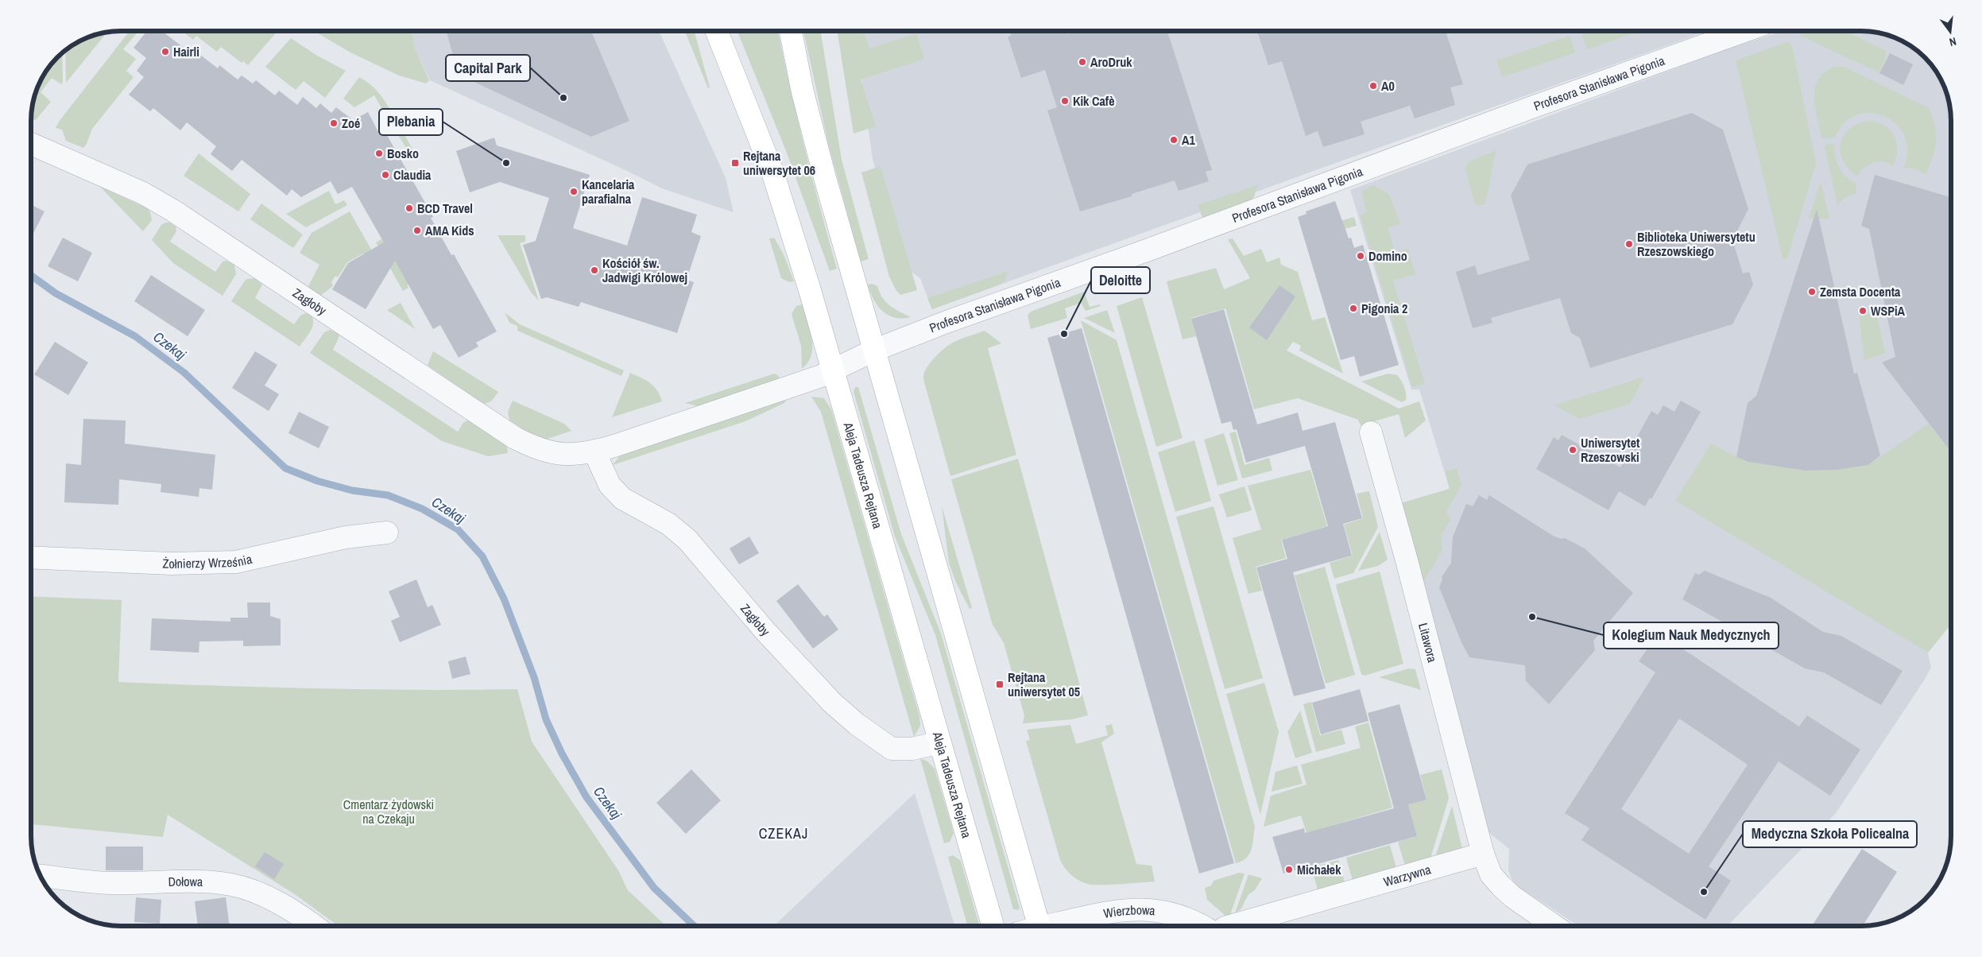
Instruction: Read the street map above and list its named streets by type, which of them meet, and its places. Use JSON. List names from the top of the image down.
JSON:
{
  "streets": {
    "main road": ["Aleja Tadeusza Rejtana"],
    "street": [
      "Profesora Stanisława Pigonia",
      "Zagłoby",
      "Żołnierzy Września",
      "Litawora",
      "Warzywna",
      "Dołowa",
      "Wierzbowa"
    ]
  },
  "crossings": [
    ["Profesora Stanisława Pigonia", "Zagłoby"],
    ["Profesora Stanisława Pigonia", "Aleja Tadeusza Rejtana"],
    ["Zagłoby", "Aleja Tadeusza Rejtana"],
    ["Litawora", "Warzywna"]
  ],
  "districts": ["CZEKAJ"],
  "water": ["Czekaj"],
  "parks": ["Cmentarz żydowski na Czekaju"],
  "places": {
    "other": [
      "Hairli",
      "AroDruk",
      "A0",
      "Capital Park",
      "Kik Cafè",
      "Zoé",
      "A1",
      "Bosko",
      "Plebania",
      "Claudia",
      "Kancelaria parafialna",
      "BCD Travel",
      "AMA Kids",
      "Biblioteka Uniwersytetu Rzeszowskiego",
      "Domino",
      "Kościół św. Jadwigi Królowej",
      "Zemsta Docenta",
      "Pigonia 2",
      "WSPiA",
      "Deloitte",
      "Uniwersytet Rzeszowski",
      "Kolegium Nauk Medycznych",
      "Michałek",
      "Medyczna Szkoła Policealna"
    ],
    "transit": ["Rejtana uniwersytet 06", "Rejtana uniwersytet 05"]
  },
  "north": "bottom"
}
